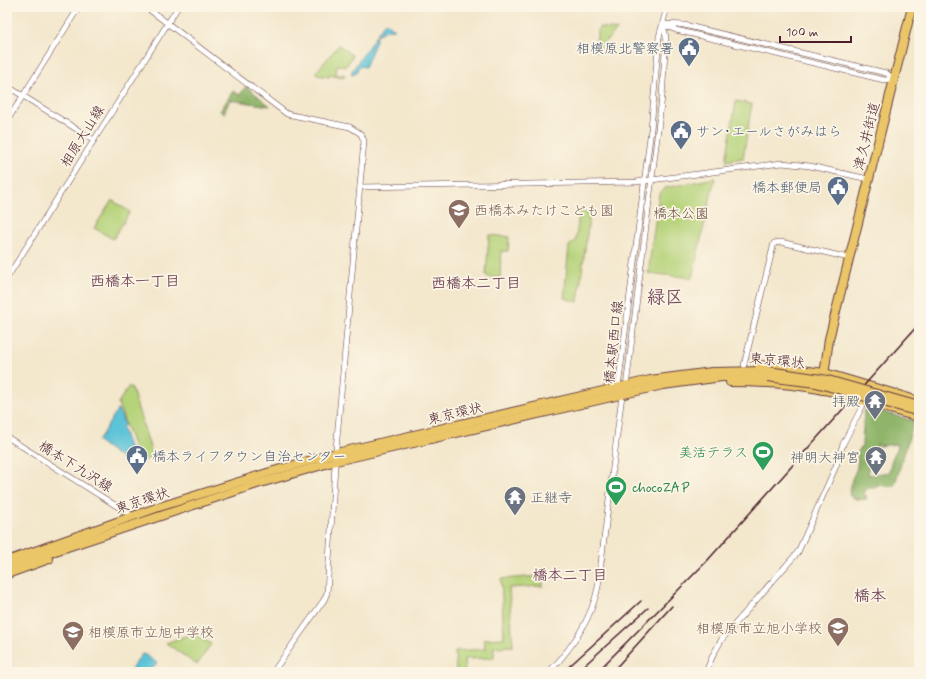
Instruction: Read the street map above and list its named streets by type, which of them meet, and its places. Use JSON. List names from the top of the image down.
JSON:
{
  "streets": {
    "highway": ["津久井街道", "東京環状"],
    "street": ["相原大山線", "橋本駅西口線", "橋本下九沢線"]
  },
  "crossings": [
    ["橋本駅西口線", "東京環状"],
    ["東京環状", "橋本下九沢線"]
  ],
  "districts": [
    "西橋本一丁目",
    "西橋本二丁目",
    "緑区",
    "橋本二丁目",
    "橋本"
  ],
  "parks": ["橋本公園"],
  "places": {
    "public building": [
      "相模原北警察署",
      "サン･エールさがみはら",
      "橋本郵便局",
      "橋本ライフタウン自治センター"
    ],
    "school or university": ["西橋本みたけこども園", "相模原市立旭小学校", "相模原市立旭中学校"],
    "temple": ["拝殿", "神明大神宮", "正継寺"],
    "sports": ["美活テラス", "chocoZAP"]
  },
  "scale_bar": "100 m"
}
